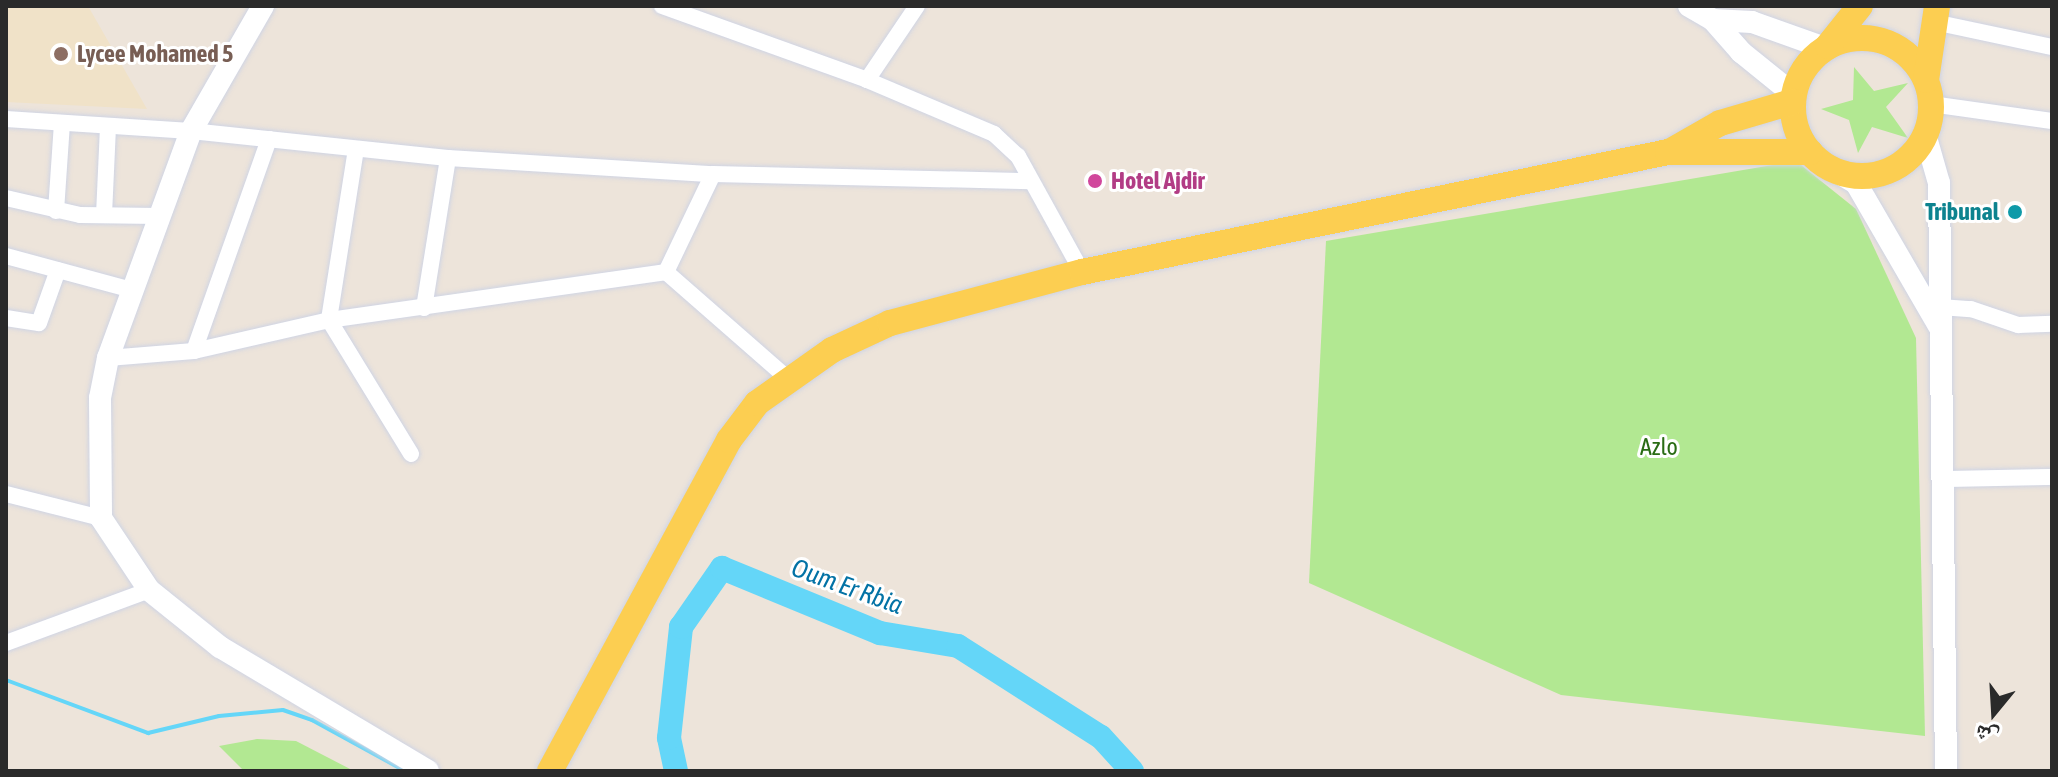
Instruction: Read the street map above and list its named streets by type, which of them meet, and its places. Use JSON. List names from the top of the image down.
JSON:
{
  "water": ["Oum Er Rbia"],
  "parks": ["Azlo"],
  "places": ["Lycee Mohamed 5", "Hotel Ajdir", "Tribunal"],
  "north": "bottom"
}
